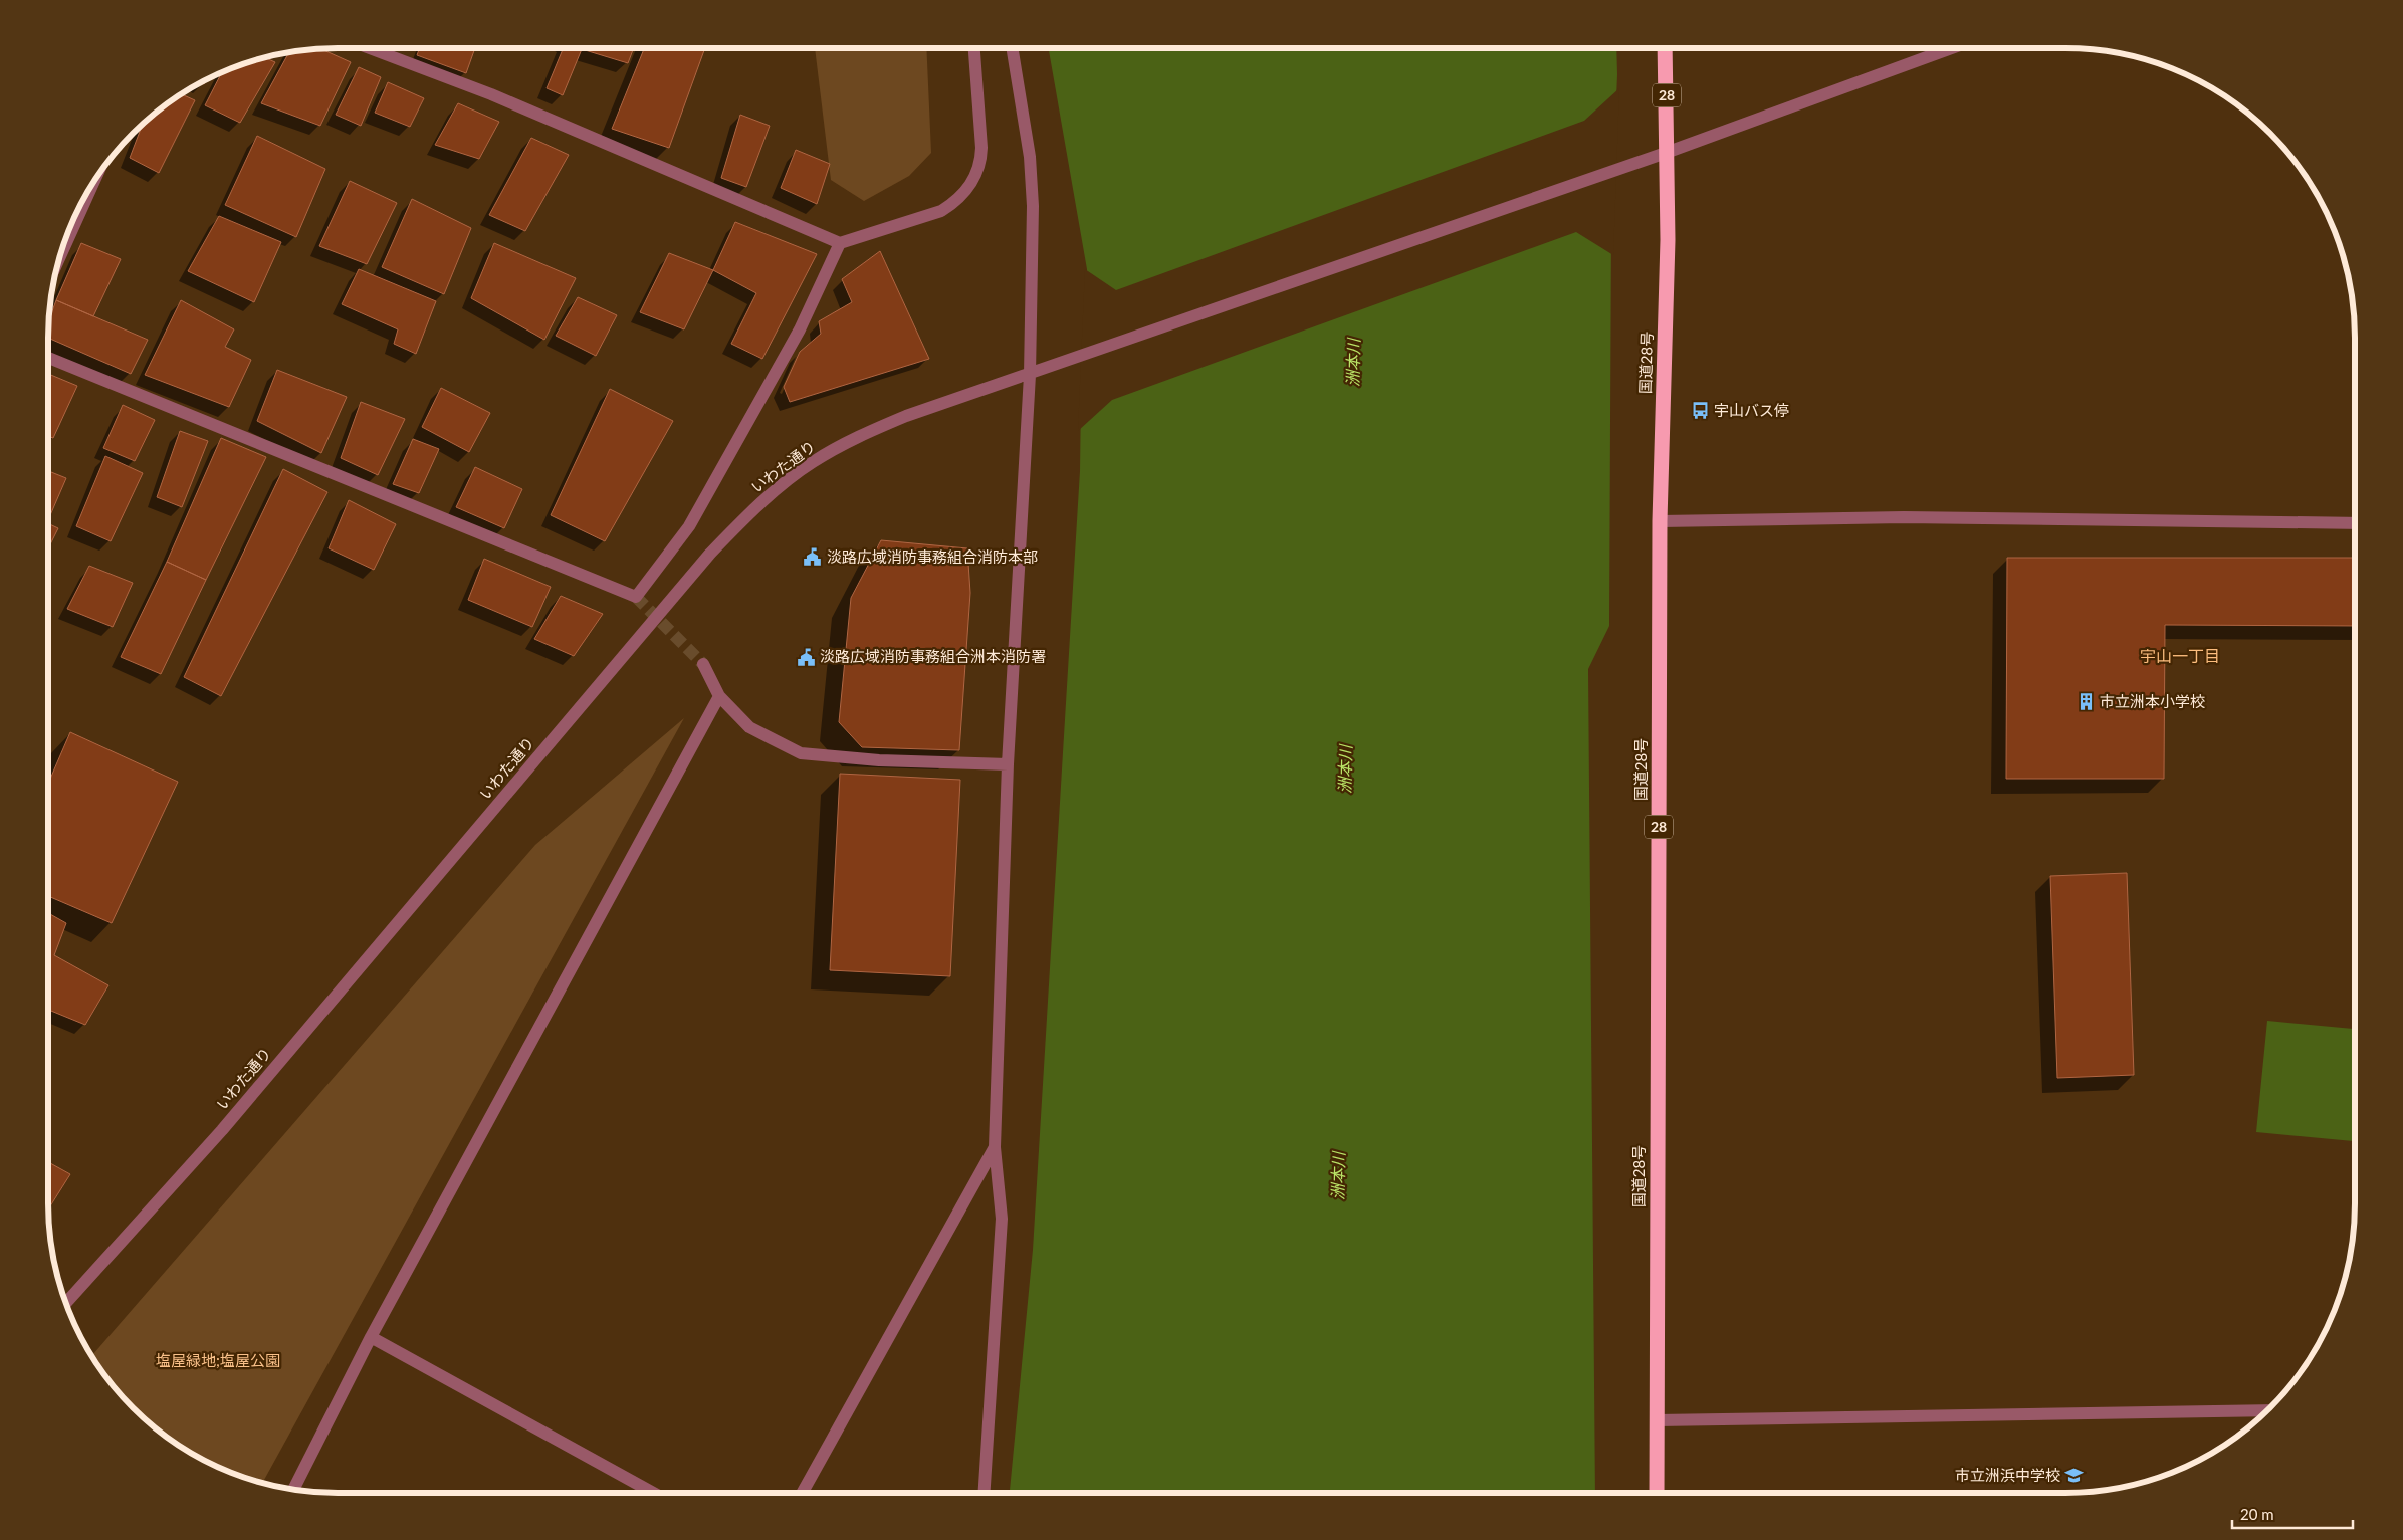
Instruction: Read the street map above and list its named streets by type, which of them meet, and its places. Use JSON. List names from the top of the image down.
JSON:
{
  "streets": {
    "highway": ["28", "国道28号"],
    "street": ["いわた通り"]
  },
  "crossings": [
    ["国道28号", "いわた通り"]
  ],
  "districts": ["宇山一丁目"],
  "water": ["洲本川"],
  "parks": ["塩屋緑地;塩屋公園"],
  "places": {
    "bus stop": ["宇山バス停"],
    "public building": ["淡路広域消防事務組合消防本部", "淡路広域消防事務組合洲本消防署"],
    "building": ["市立洲本小学校"],
    "school or university": ["市立洲浜中学校"]
  },
  "scale_bar": "20 m"
}
